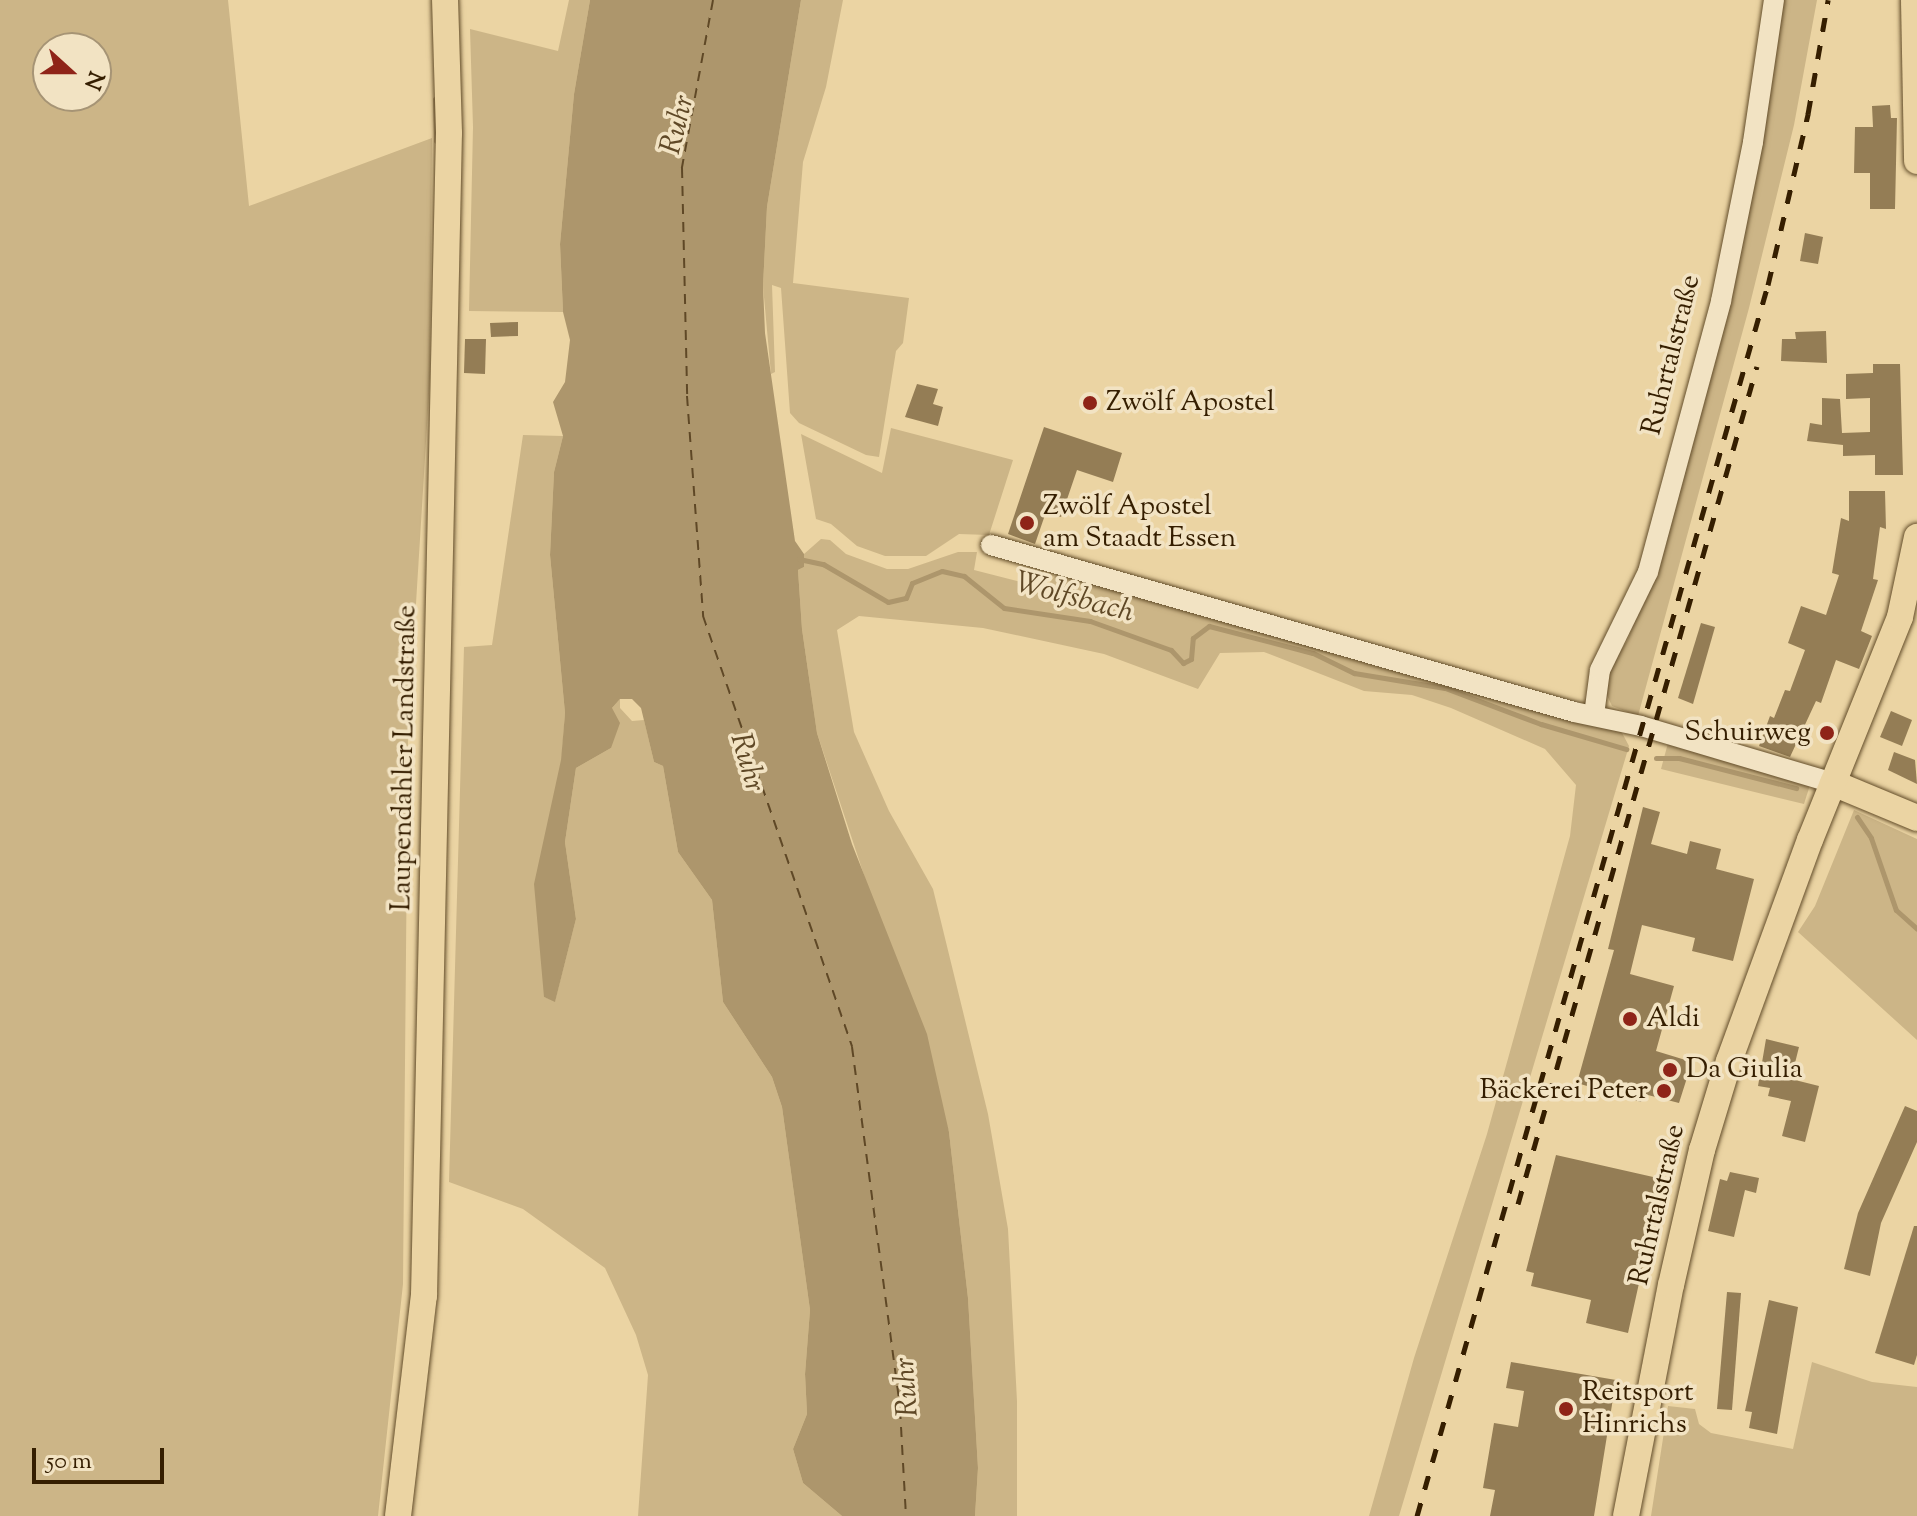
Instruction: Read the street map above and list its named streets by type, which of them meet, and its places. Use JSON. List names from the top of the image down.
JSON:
{
  "streets": {
    "main road": ["Ruhrtalstraße", "Laupendahler Landstraße"]
  },
  "water": ["Ruhr", "Wolfsbach"],
  "places": [
    "Zwölf Apostel",
    "Zwölf Apostel am Staadt Essen",
    "Schuirweg",
    "Aldi",
    "Da Giulia",
    "Bäckerei Peter",
    "Reitsport Hinrichs"
  ],
  "scale_bar": "50 m",
  "north": "right"
}
